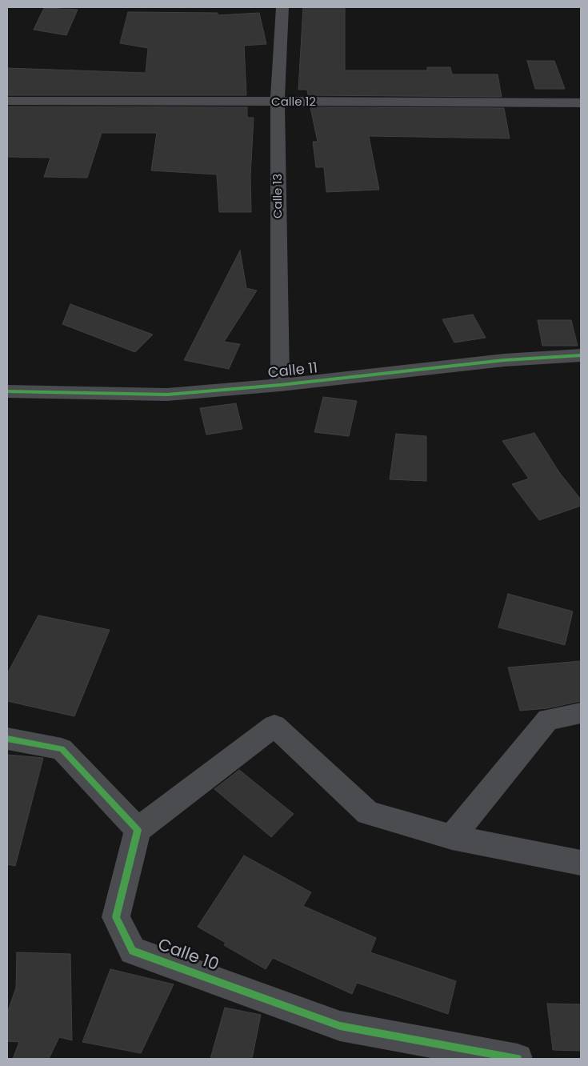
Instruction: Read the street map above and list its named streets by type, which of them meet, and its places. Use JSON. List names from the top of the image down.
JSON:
{
  "streets": {
    "street": [
      "Calle 12",
      "Calle 13",
      "Calle 11",
      "Calle 10"
    ]
  },
  "crossings": [
    ["Calle 12", "Calle 13"],
    ["Calle 13", "Calle 11"]
  ]
}
